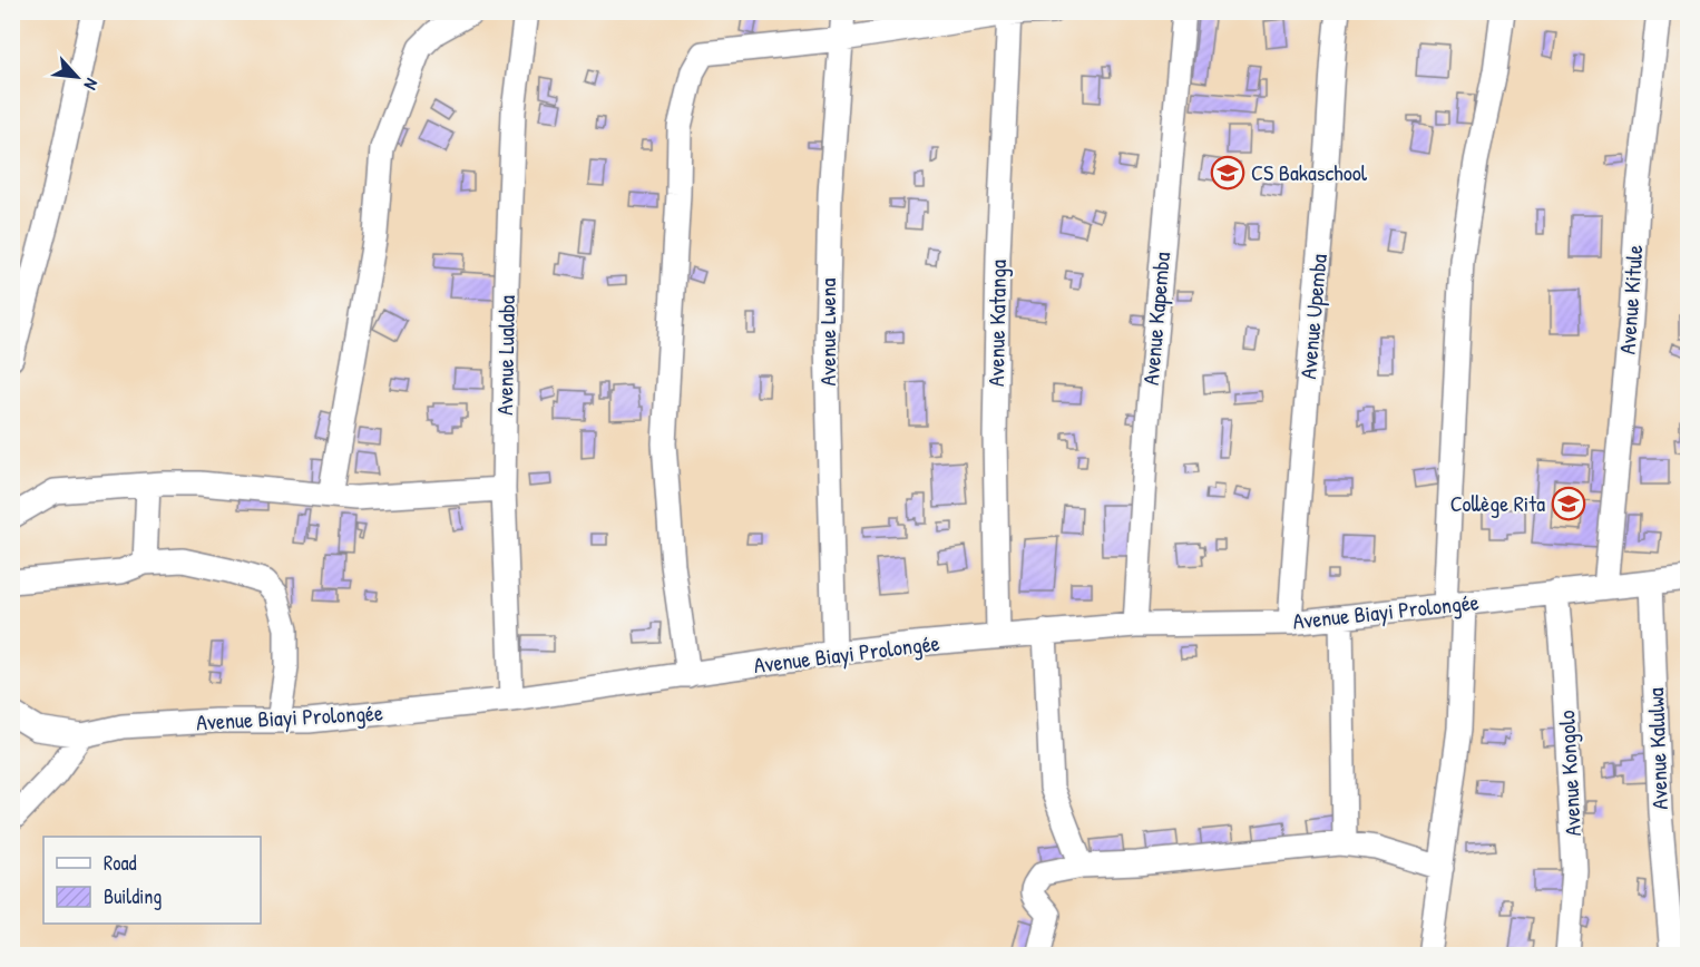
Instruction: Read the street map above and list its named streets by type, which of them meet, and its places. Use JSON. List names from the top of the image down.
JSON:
{
  "streets": {
    "street": [
      "Avenue Kitule",
      "Avenue Upemba",
      "Avenue Kapemba",
      "Avenue Katanga",
      "Avenue Lwena",
      "Avenue Lualaba",
      "Avenue Biayi Prolongée",
      "Avenue Kalulwa",
      "Avenue Kongolo"
    ]
  },
  "crossings": [
    ["Avenue Kitule", "Avenue Biayi Prolongée"],
    ["Avenue Upemba", "Avenue Biayi Prolongée"],
    ["Avenue Kapemba", "Avenue Biayi Prolongée"],
    ["Avenue Katanga", "Avenue Biayi Prolongée"],
    ["Avenue Lwena", "Avenue Biayi Prolongée"],
    ["Avenue Lualaba", "Avenue Biayi Prolongée"],
    ["Avenue Biayi Prolongée", "Avenue Kalulwa"],
    ["Avenue Biayi Prolongée", "Avenue Kongolo"]
  ],
  "places": {
    "school or university": ["CS Bakaschool", "Collège Rita"]
  },
  "legend": ["Road", "Building"],
  "north": "bottom right"
}
